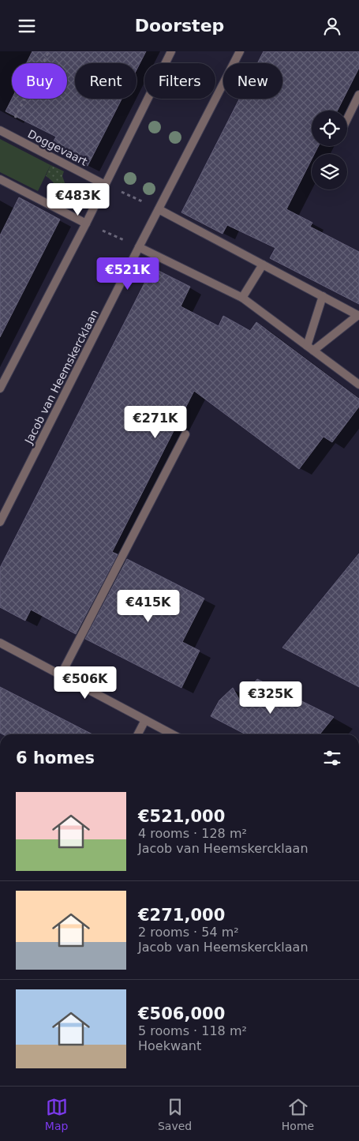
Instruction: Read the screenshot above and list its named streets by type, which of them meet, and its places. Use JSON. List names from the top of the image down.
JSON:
{
  "streets": {
    "street": ["Doggevaart", "Jacob van Heemskercklaan"]
  },
  "page": {
    "header": "Doorstep",
    "chip": [
      "Buy",
      "Rent",
      "Filters",
      "New"
    ],
    "price": [
      "€483K",
      "€521K",
      "€271K",
      "€415K",
      "€506K",
      "€325K"
    ],
    "heading": "6 homes",
    "list": [
      {
        "name": "€521,000",
        "note": "4 rooms · 128 m² · Jacob van Heemskercklaan"
      },
      {
        "name": "€271,000",
        "note": "2 rooms · 54 m² · Jacob van Heemskercklaan"
      },
      {
        "name": "€506,000",
        "note": "5 rooms · 118 m² · Hoekwant"
      }
    ],
    "tabs": ["Map", "Saved", "Home"]
  }
}
